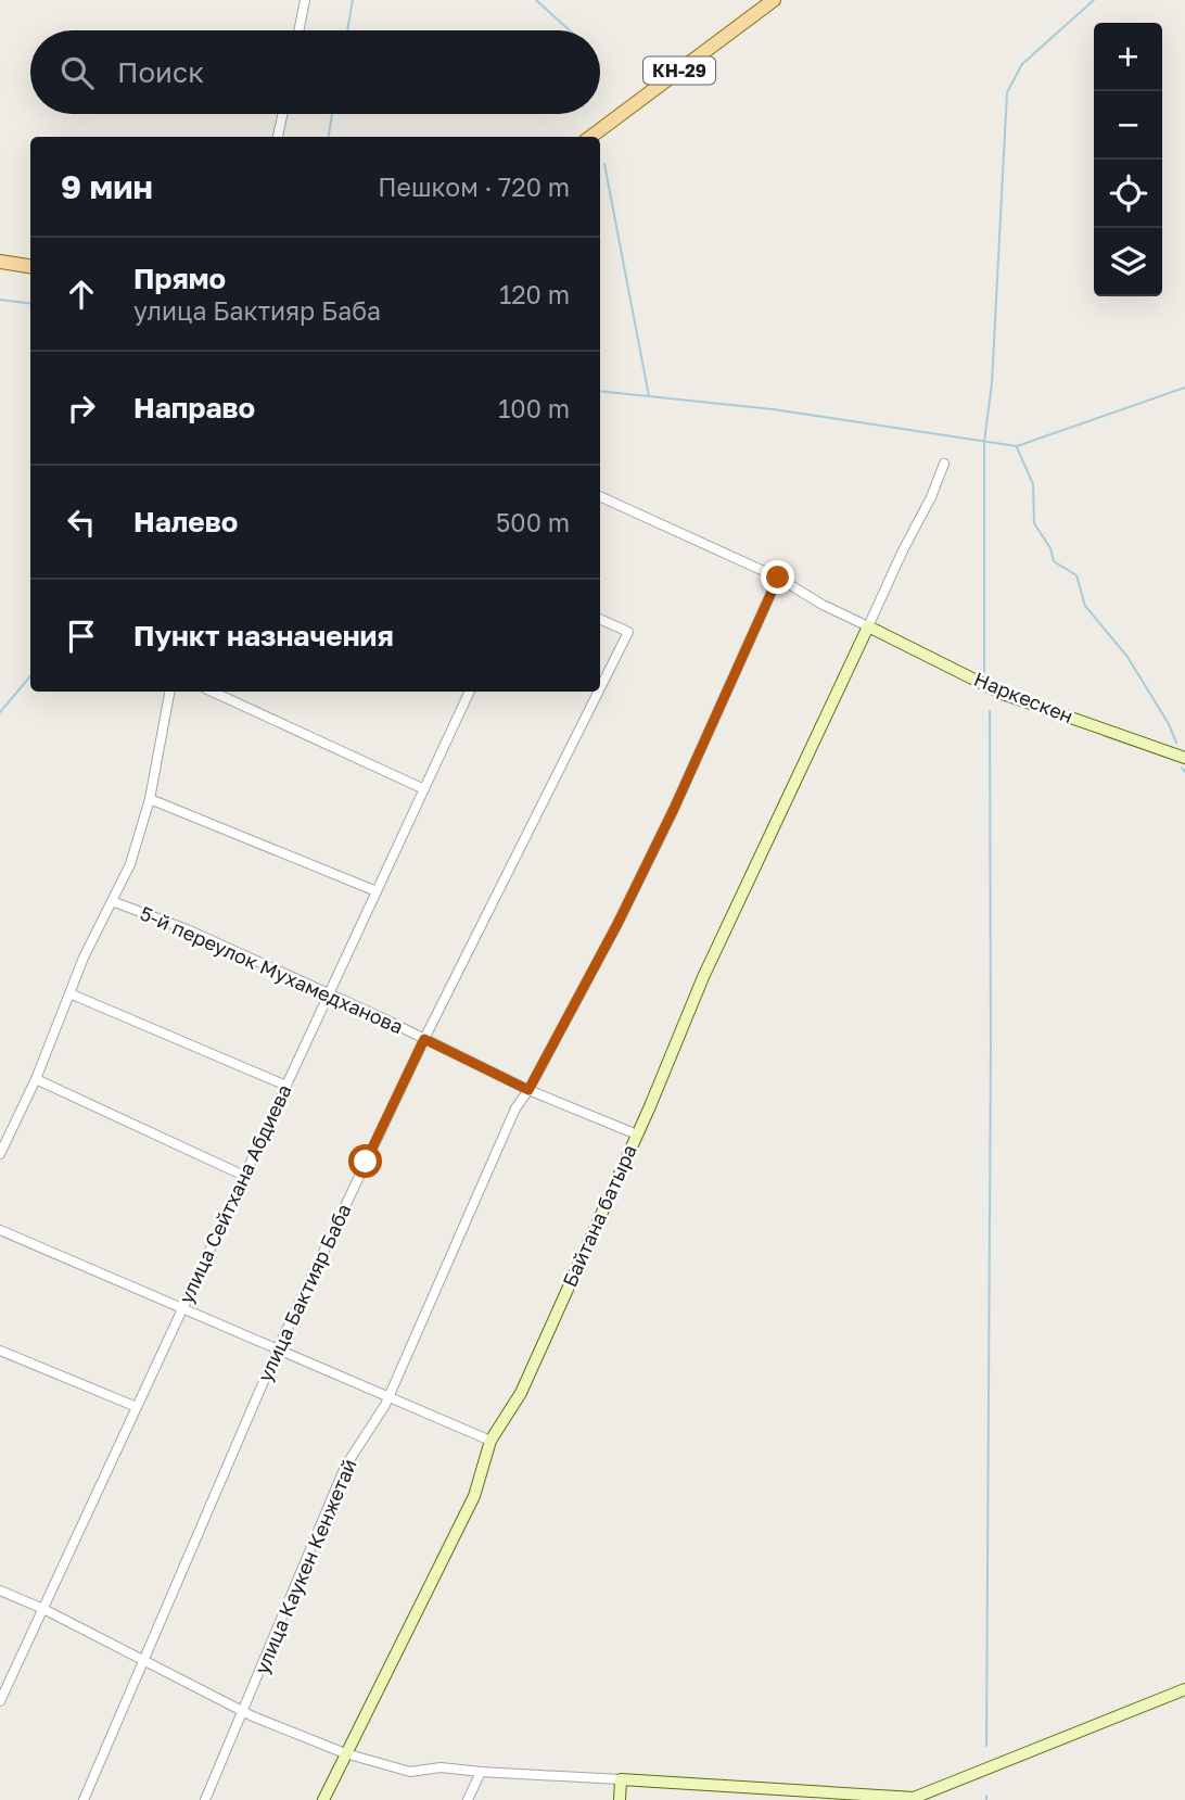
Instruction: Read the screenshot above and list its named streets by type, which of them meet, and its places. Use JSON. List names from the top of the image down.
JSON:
{
  "streets": {
    "main road": ["КН-29"],
    "street": [
      "Наркескен",
      "5-й переулок Мухамедханова",
      "улица Сейтхана Абдиева",
      "Байтана батыра",
      "улица Бактияр Баба",
      "улица Каукен Кенжетай"
    ]
  },
  "crossings": [
    ["Наркескен", "Байтана батыра"],
    ["5-й переулок Мухамедханова", "улица Сейтхана Абдиева"],
    ["5-й переулок Мухамедханова", "Байтана батыра"],
    ["5-й переулок Мухамедханова", "улица Бактияр Баба"],
    ["5-й переулок Мухамедханова", "улица Каукен Кенжетай"]
  ],
  "page": {
    "map_buttons": ["+", "−"],
    "search": "Поиск",
    "heading": ["9 мин", "Пешком · 720 m"],
    "list": [
      ["Прямо", "улица Бактияр Баба", "120 m"],
      ["Направо", "100 m"],
      ["Налево", "500 m"],
      "Пункт назначения"
    ]
  }
}
